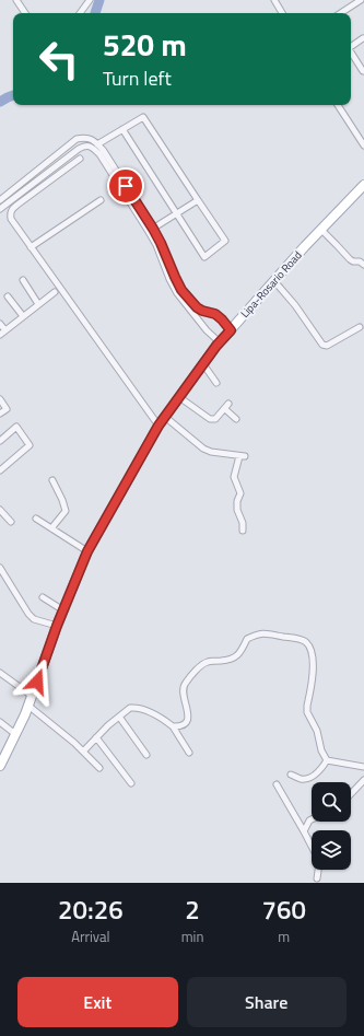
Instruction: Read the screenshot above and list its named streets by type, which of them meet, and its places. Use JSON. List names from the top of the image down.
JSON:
{
  "streets": {
    "main road": ["Lipa-Rosario Road"]
  },
  "page": {
    "turn": ["520 m", "Turn left"],
    "eta": [
      "20:26",
      "Arrival",
      "2",
      "min",
      "760",
      "m"
    ],
    "buttons": ["Exit", "Share"]
  }
}
